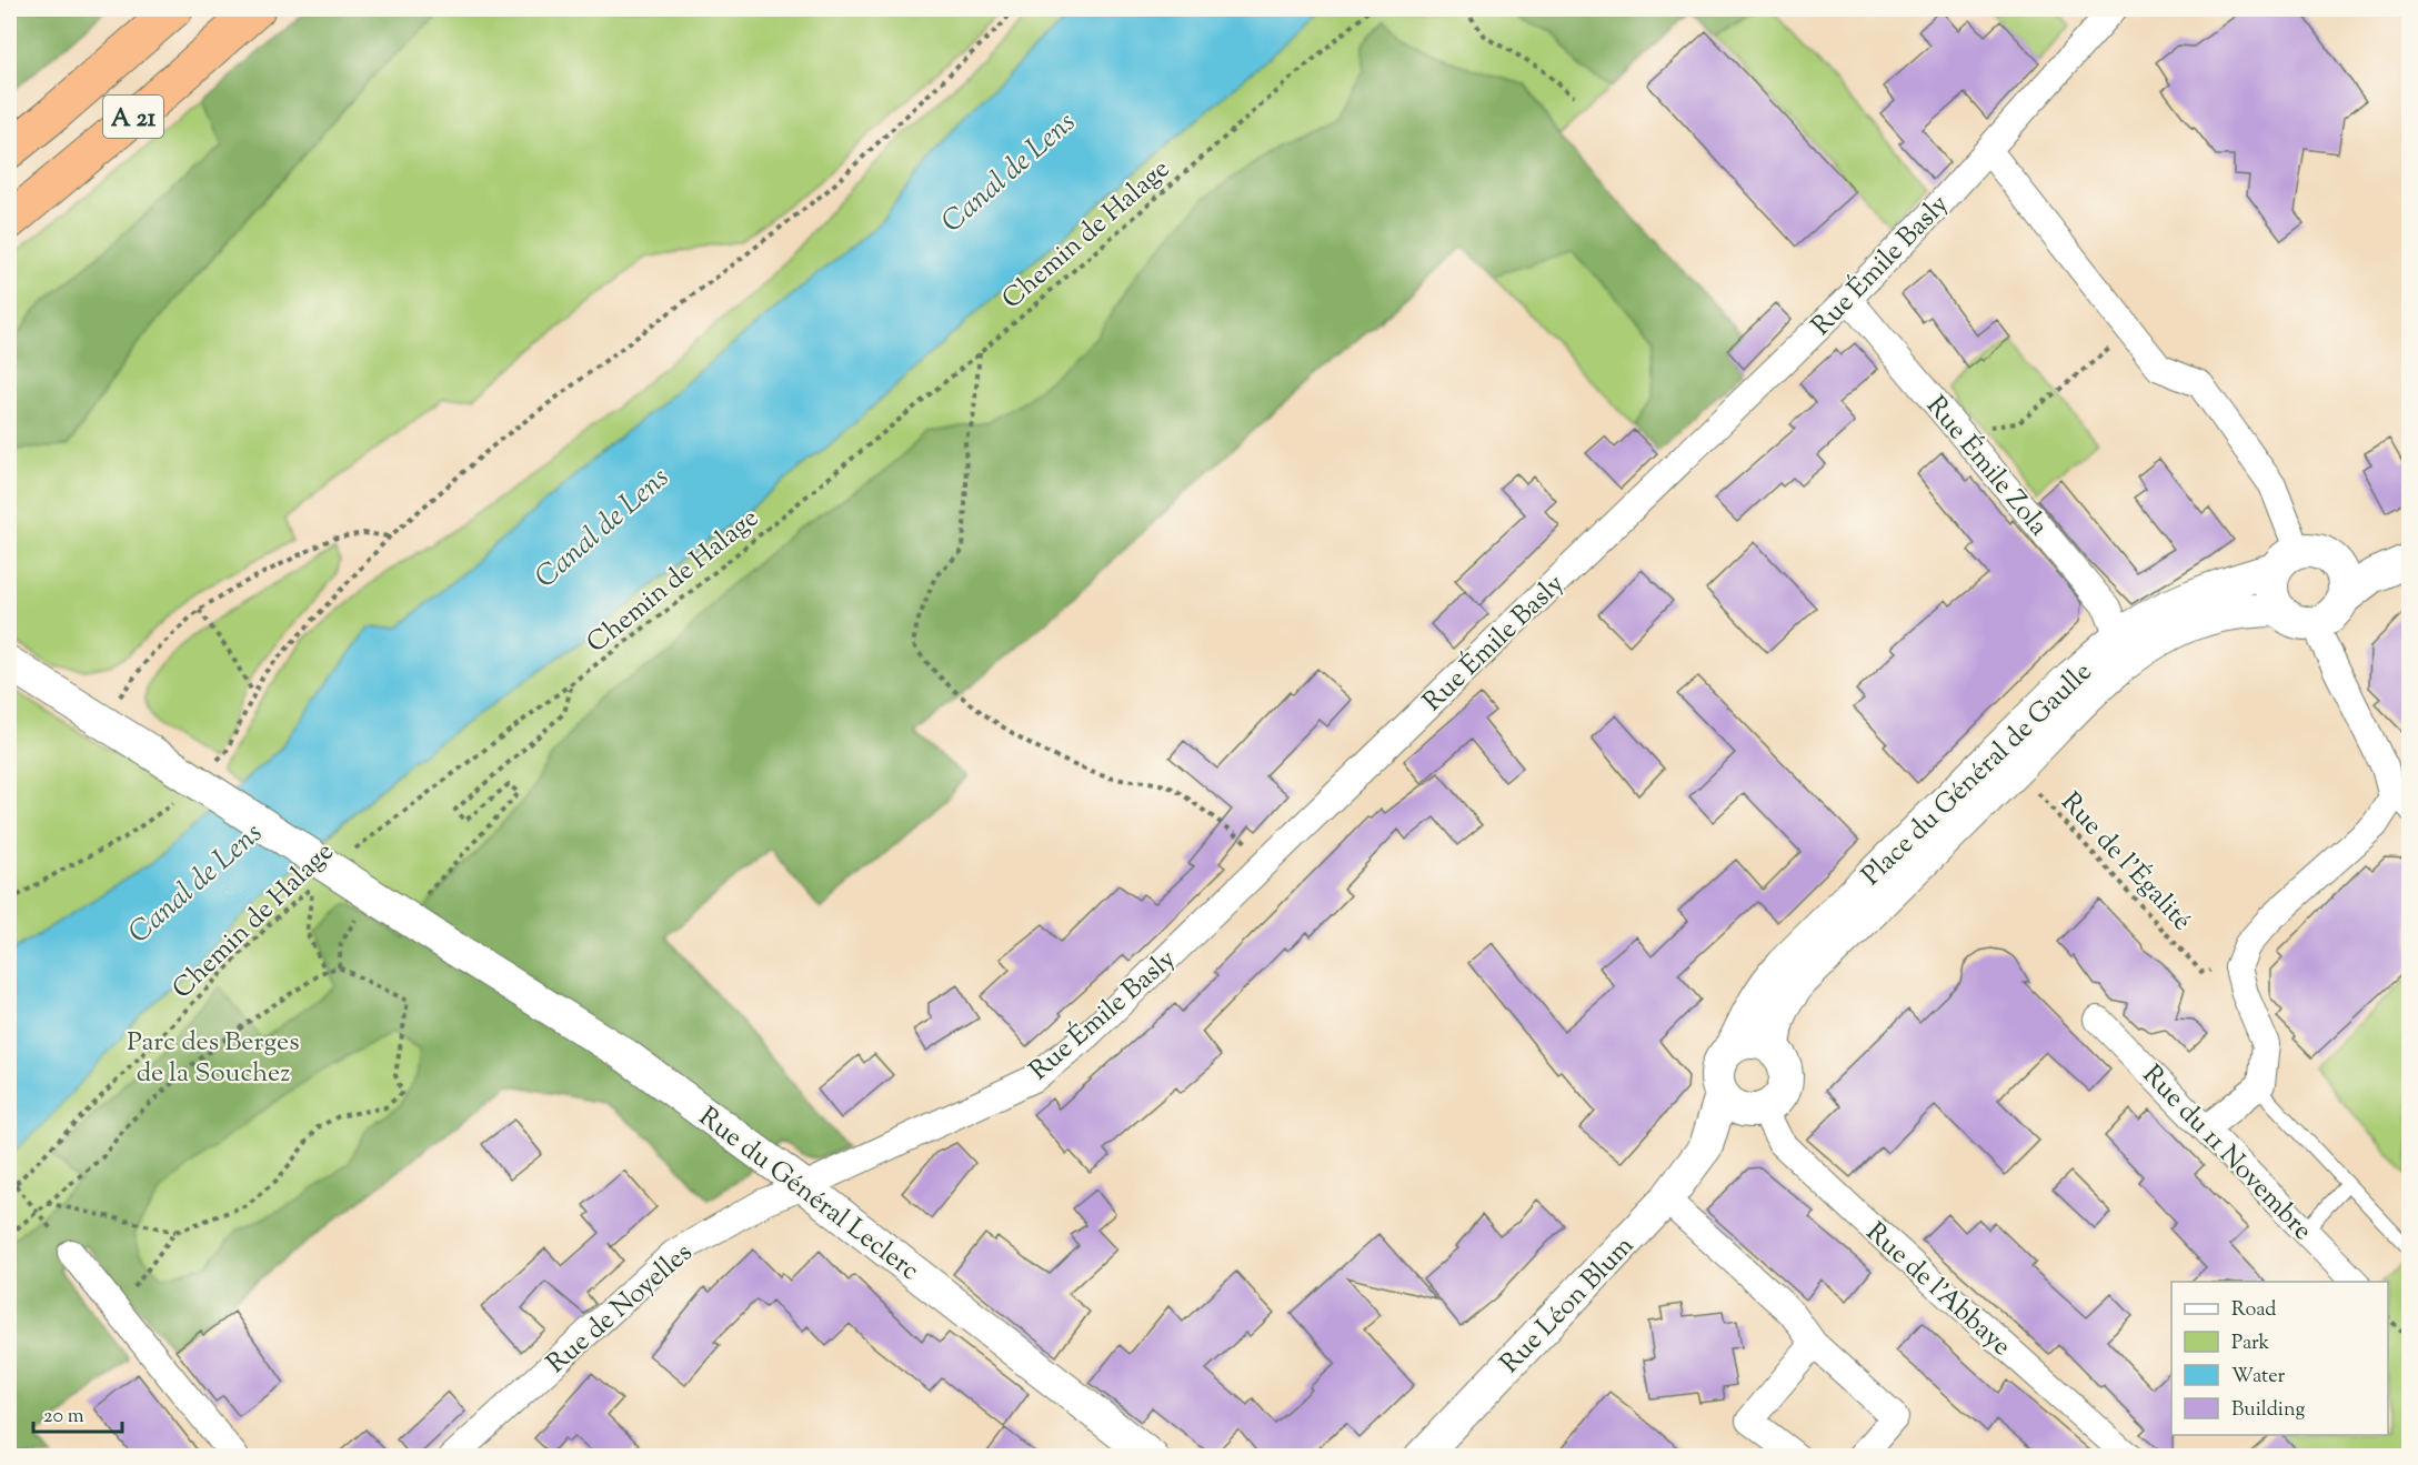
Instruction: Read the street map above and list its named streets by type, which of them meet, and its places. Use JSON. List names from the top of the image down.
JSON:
{
  "streets": {
    "highway": ["A 21"],
    "street": [
      "Rue Émile Basly",
      "Rue Émile Zola",
      "Place du Général de Gaulle",
      "Rue du 11 Novembre",
      "Rue du Général Leclerc",
      "Rue de l'Abbaye",
      "Rue Léon Blum",
      "Rue de Noyelles"
    ],
    "path": ["Chemin de Halage", "Rue de l’Égalité"]
  },
  "crossings": [
    ["Rue Émile Basly", "Rue Émile Zola"],
    ["Rue Émile Basly", "Rue du Général Leclerc"],
    ["Rue Émile Basly", "Rue de Noyelles"],
    ["Rue Émile Zola", "Place du Général de Gaulle"],
    ["Place du Général de Gaulle", "Rue de l’Égalité"],
    ["Place du Général de Gaulle", "Rue de l'Abbaye"],
    ["Place du Général de Gaulle", "Rue Léon Blum"],
    ["Rue du Général Leclerc", "Rue de Noyelles"],
    ["Rue de l'Abbaye", "Rue Léon Blum"]
  ],
  "water": ["Canal de Lens"],
  "parks": ["Parc des Berges de la Souchez"],
  "legend": [
    "Road",
    "Park",
    "Water",
    "Building"
  ],
  "scale_bar": "20 m"
}
